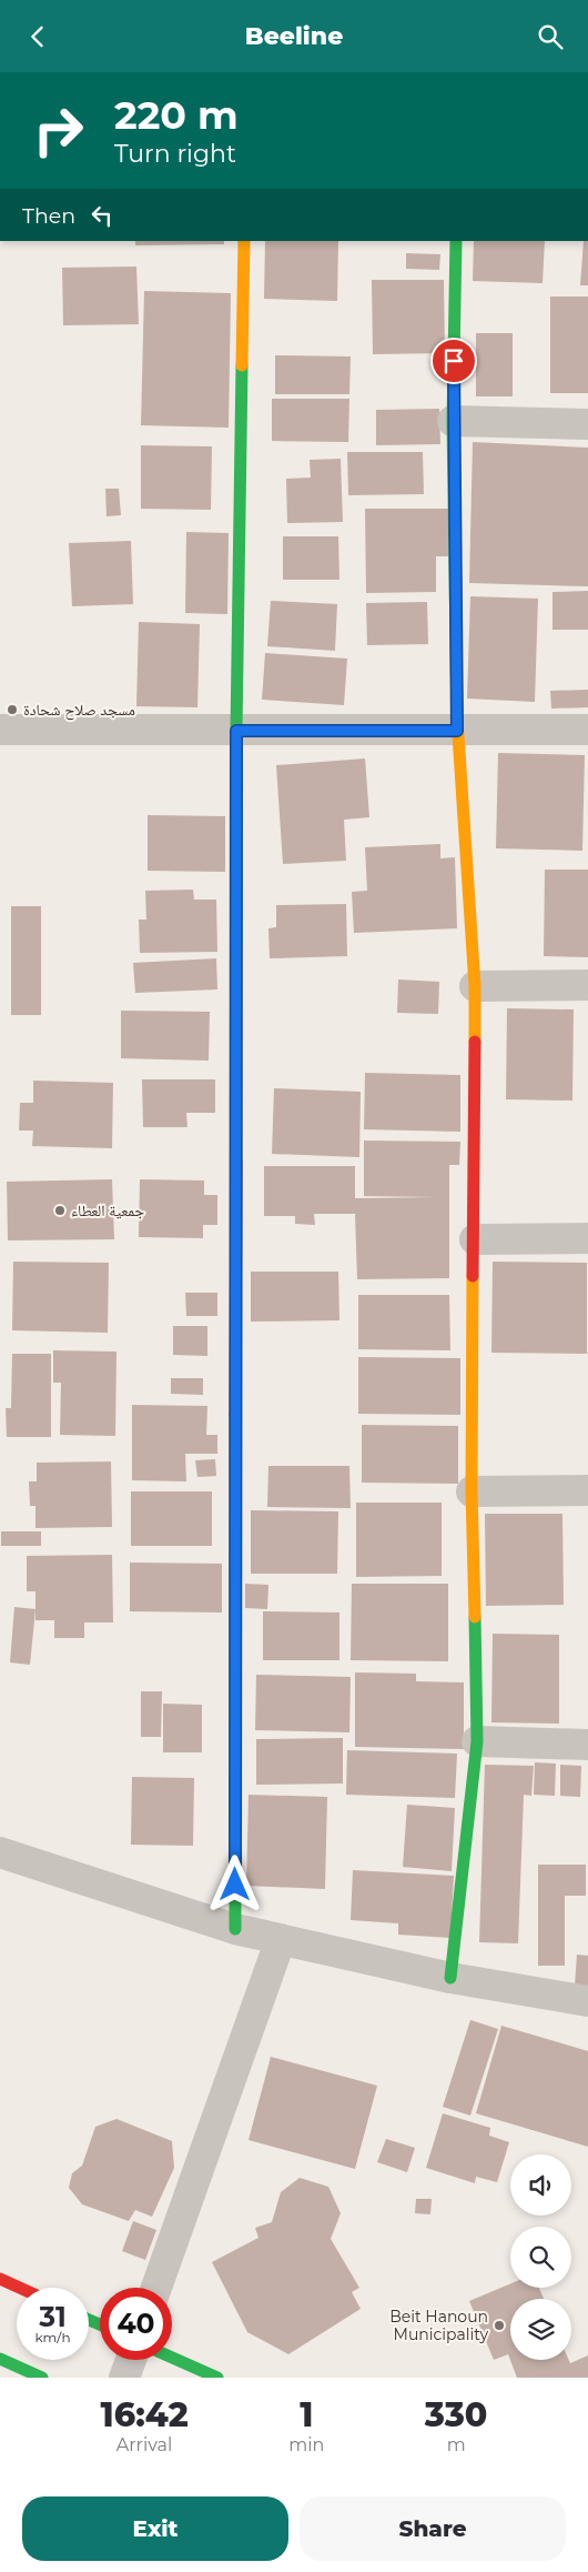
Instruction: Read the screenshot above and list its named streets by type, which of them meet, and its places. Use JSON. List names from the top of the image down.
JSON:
{
  "places": ["مسجد صلاح شحادة", "جمعية العطاء", "Beit Hanoun Municipality"],
  "page": {
    "header": "Beeline",
    "turn": ["220 m", "Turn right"],
    "then": "Then",
    "speed": "31 km/h",
    "limit": "40",
    "eta": [
      "16:42",
      "Arrival",
      "1",
      "min",
      "330",
      "m"
    ],
    "buttons": ["Exit", "Share"]
  }
}
